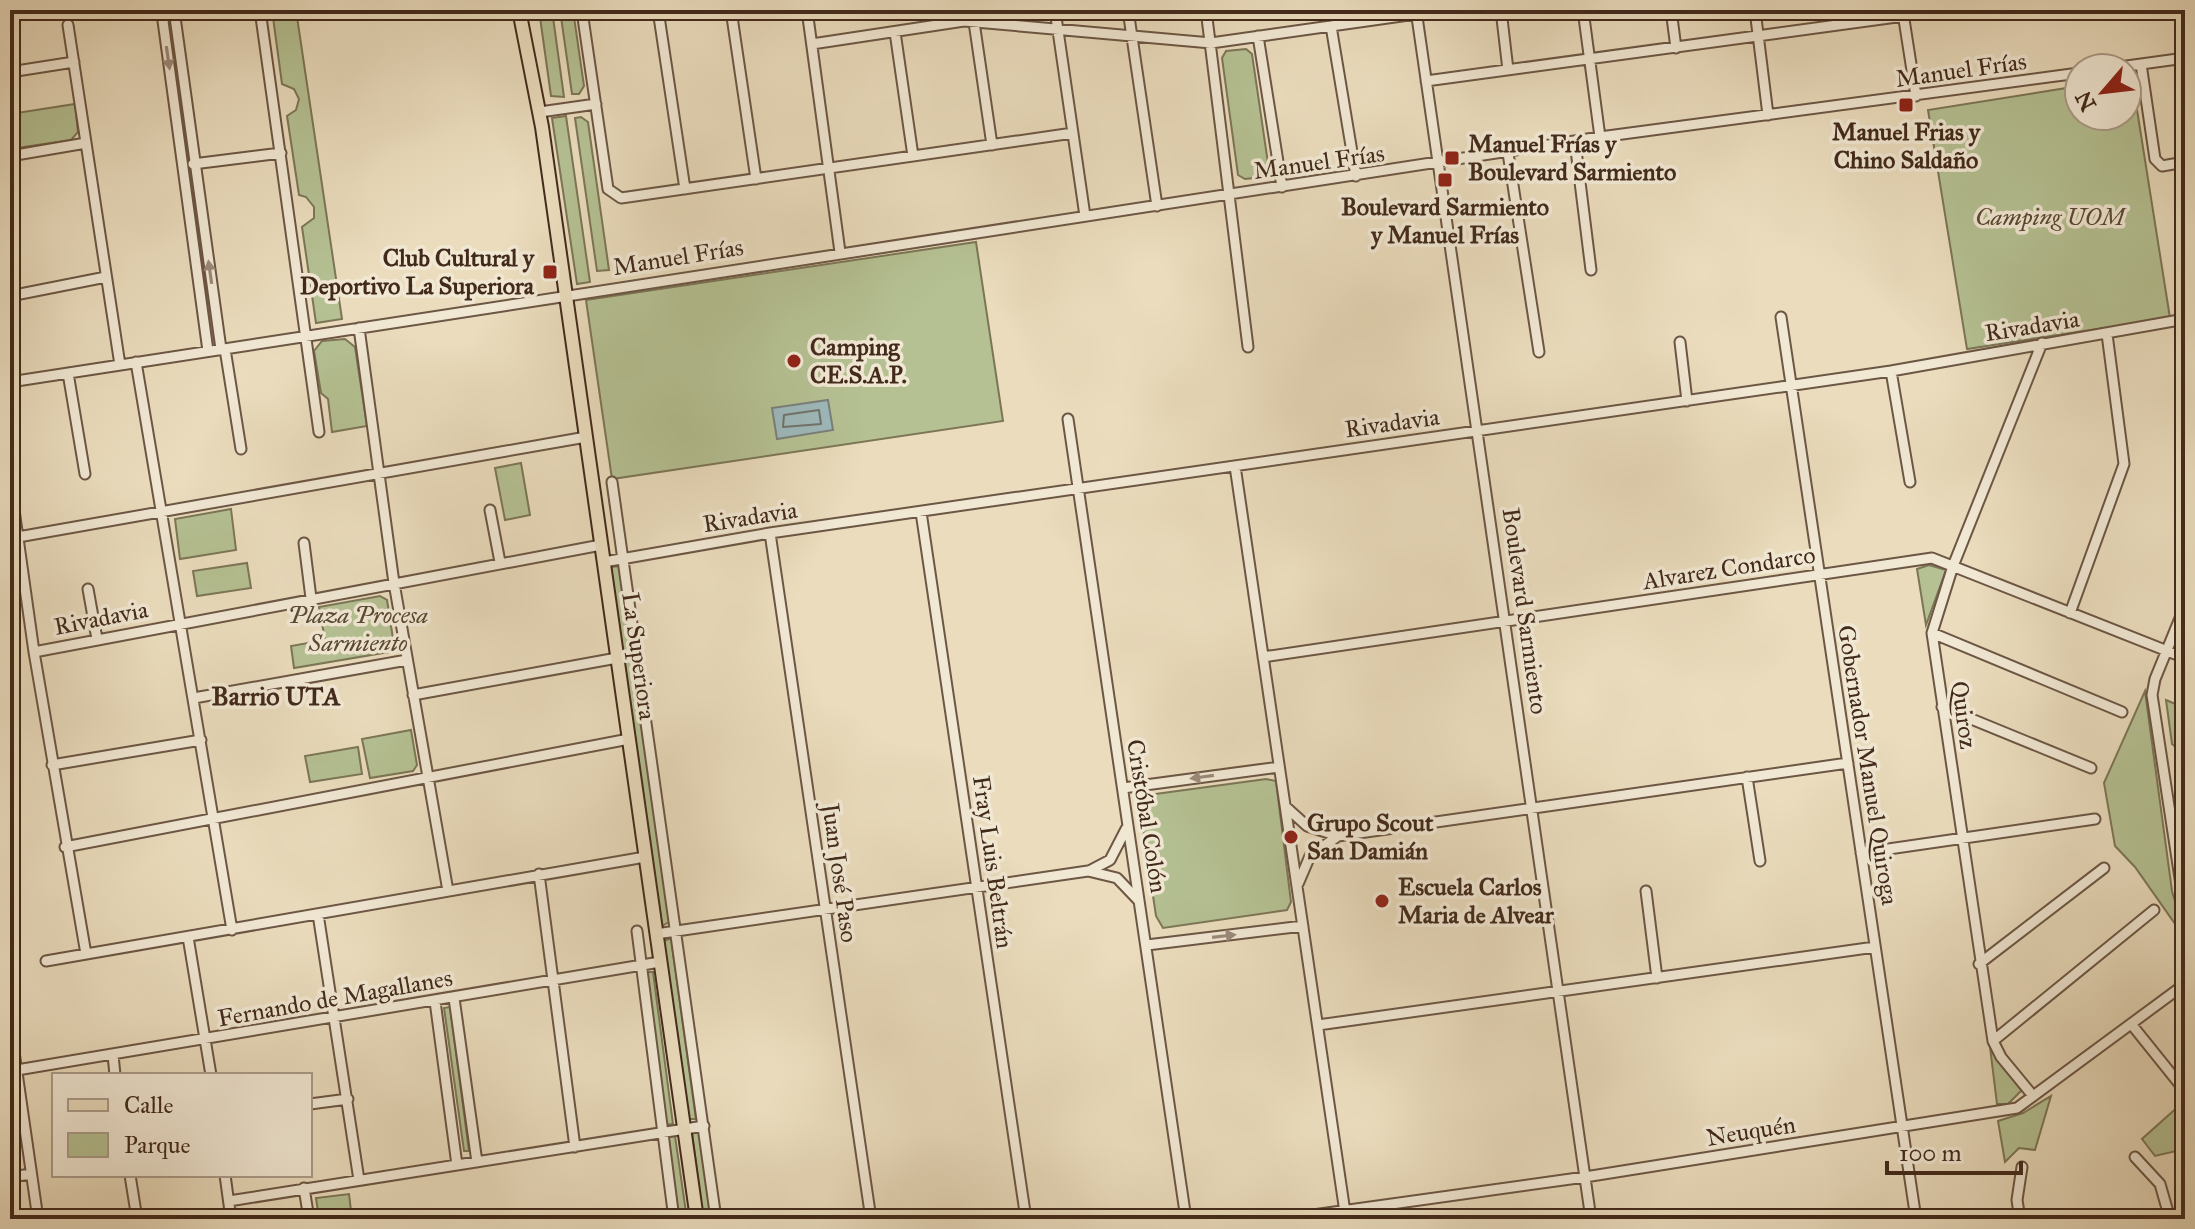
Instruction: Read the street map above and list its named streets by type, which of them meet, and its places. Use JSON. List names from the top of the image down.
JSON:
{
  "streets": {
    "main road": ["La Superiora"],
    "street": [
      "Manuel Frías",
      "Rivadavia",
      "Alvarez Condarco",
      "Boulevard Sarmiento",
      "Quiroz",
      "Gobernador Manuel Quiroga",
      "Cristóbal Colón",
      "Fray Luis Beltrán",
      "Juan José Paso",
      "Fernando de Magallanes",
      "Neuquén"
    ]
  },
  "crossings": [
    ["Manuel Frías", "Boulevard Sarmiento"],
    ["Manuel Frías", "La Superiora"],
    ["Rivadavia", "Boulevard Sarmiento"],
    ["Rivadavia", "La Superiora"],
    ["Rivadavia", "Quiroz"],
    ["Rivadavia", "Gobernador Manuel Quiroga"],
    ["Rivadavia", "Cristóbal Colón"],
    ["Rivadavia", "Fray Luis Beltrán"],
    ["Rivadavia", "Juan José Paso"],
    ["Alvarez Condarco", "Boulevard Sarmiento"],
    ["Alvarez Condarco", "Quiroz"],
    ["Alvarez Condarco", "Gobernador Manuel Quiroga"],
    ["Boulevard Sarmiento", "Neuquén"],
    ["La Superiora", "Fernando de Magallanes"],
    ["Quiroz", "Neuquén"],
    ["Gobernador Manuel Quiroga", "Neuquén"]
  ],
  "districts": ["Barrio UTA"],
  "parks": ["Camping UOM", "Plaza Procesa Sarmiento"],
  "places": {
    "transit": [
      "Manuel Frias y Chino Saldaño",
      "Manuel Frías y Boulevard Sarmiento",
      "Boulevard Sarmiento y Manuel Frías",
      "Club Cultural y Deportivo La Superiora"
    ],
    "other": ["Camping CE.S.A.P.", "Grupo Scout San Damián", "Escuela Carlos Maria de Alvear"]
  },
  "legend": ["Calle", "Parque"],
  "scale_bar": "100 m",
  "north": "bottom left"
}
